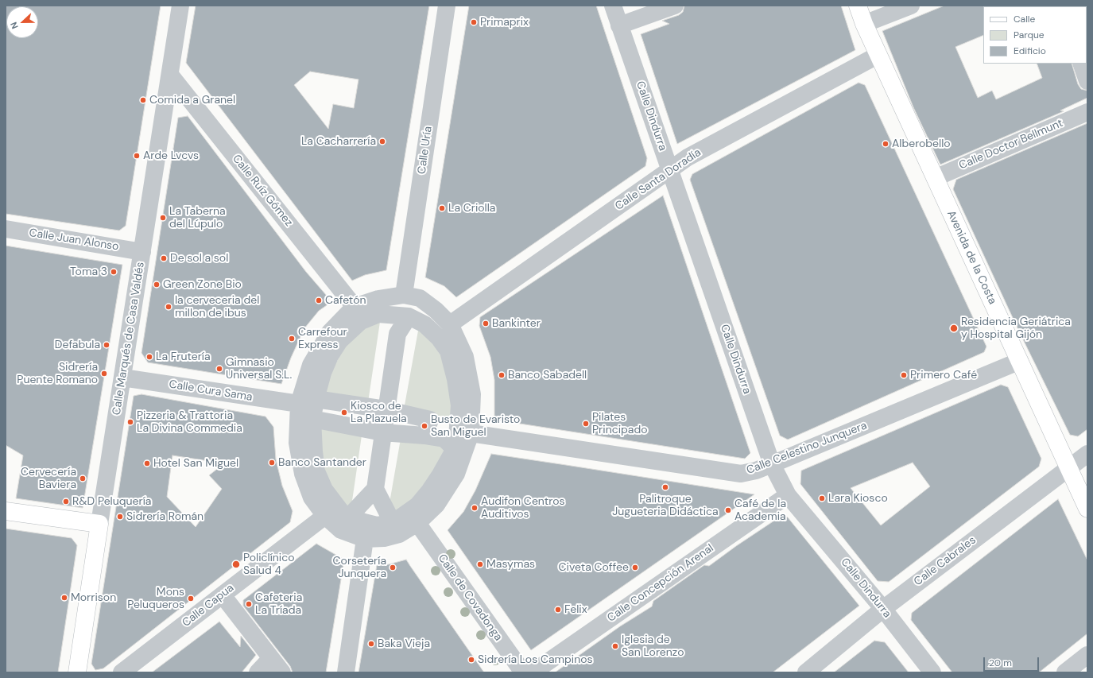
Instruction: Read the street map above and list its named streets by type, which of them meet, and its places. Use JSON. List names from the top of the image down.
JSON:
{
  "streets": {
    "main road": ["Avenida de la Costa", "Calle Marqués de Casa Valdés"],
    "street": [
      "Calle Dindurra",
      "Calle Doctor Bellmunt",
      "Calle Uría",
      "Calle Santa Doradía",
      "Calle Ruíz Gómez",
      "Calle Juan Alonso",
      "Calle Cura Sama",
      "Calle Celestino Junquera",
      "Calle Cabrales",
      "Calle Concepción Arenal",
      "Calle de Covadonga",
      "Calle Capua"
    ]
  },
  "crossings": [
    ["Calle Dindurra", "Calle Santa Doradía"],
    ["Calle Dindurra", "Calle Celestino Junquera"],
    ["Calle Dindurra", "Calle Cabrales"],
    ["Calle Dindurra", "Calle Concepción Arenal"],
    ["Calle Doctor Bellmunt", "Avenida de la Costa"],
    ["Calle Santa Doradía", "Avenida de la Costa"],
    ["Calle Ruíz Gómez", "Calle Marqués de Casa Valdés"],
    ["Calle Juan Alonso", "Calle Marqués de Casa Valdés"],
    ["Avenida de la Costa", "Calle Celestino Junquera"],
    ["Avenida de la Costa", "Calle Cabrales"],
    ["Calle Marqués de Casa Valdés", "Calle Cura Sama"]
  ],
  "places": [
    "Primaprix",
    "Comida a Granel",
    "La Cacharrería",
    "Alberobello",
    "Arde Lvcvs",
    "La Criolla",
    "La Taberna del Lúpulo",
    "De sol a sol",
    "Toma 3",
    "Green Zone Bio",
    "Cafetón",
    "la cerveceria del millon de ibus",
    "Bankinter",
    "Residencia Geriátrica y Hospital Gijón",
    "Carrefour Express",
    "Defabula",
    "La Frutería",
    "Gimnasio Universal S.L.",
    "Sidrería Puente Romano",
    "Banco Sabadell",
    "Primero Café",
    "Kiosco de La Plazuela",
    "Pizzeria & Trattoria La Divina Commedia",
    "Pilates Principado",
    "Busto de Evaristo San Miguel",
    "Banco Santander",
    "Hotel San Miguel",
    "Cervecería Baviera",
    "Palitroque Jugueteria Didáctica",
    "Lara Kiosco",
    "R&D Peluquería",
    "Audifon Centros Auditivos",
    "Café de la Academia",
    "Sidrería Román",
    "Policlínico Salud 4",
    "Masymas",
    "Corsetería Junquera",
    "Civeta Coffee",
    "Morrison",
    "Mons Peluqueros",
    "Cafeteria La Tríada",
    "Felix",
    "Baka Vieja",
    "Iglesia de San Lorenzo",
    "Sidrería Los Campinos"
  ],
  "legend": ["Calle", "Parque", "Edificio"],
  "scale_bar": "20 m",
  "north": "left"
}
